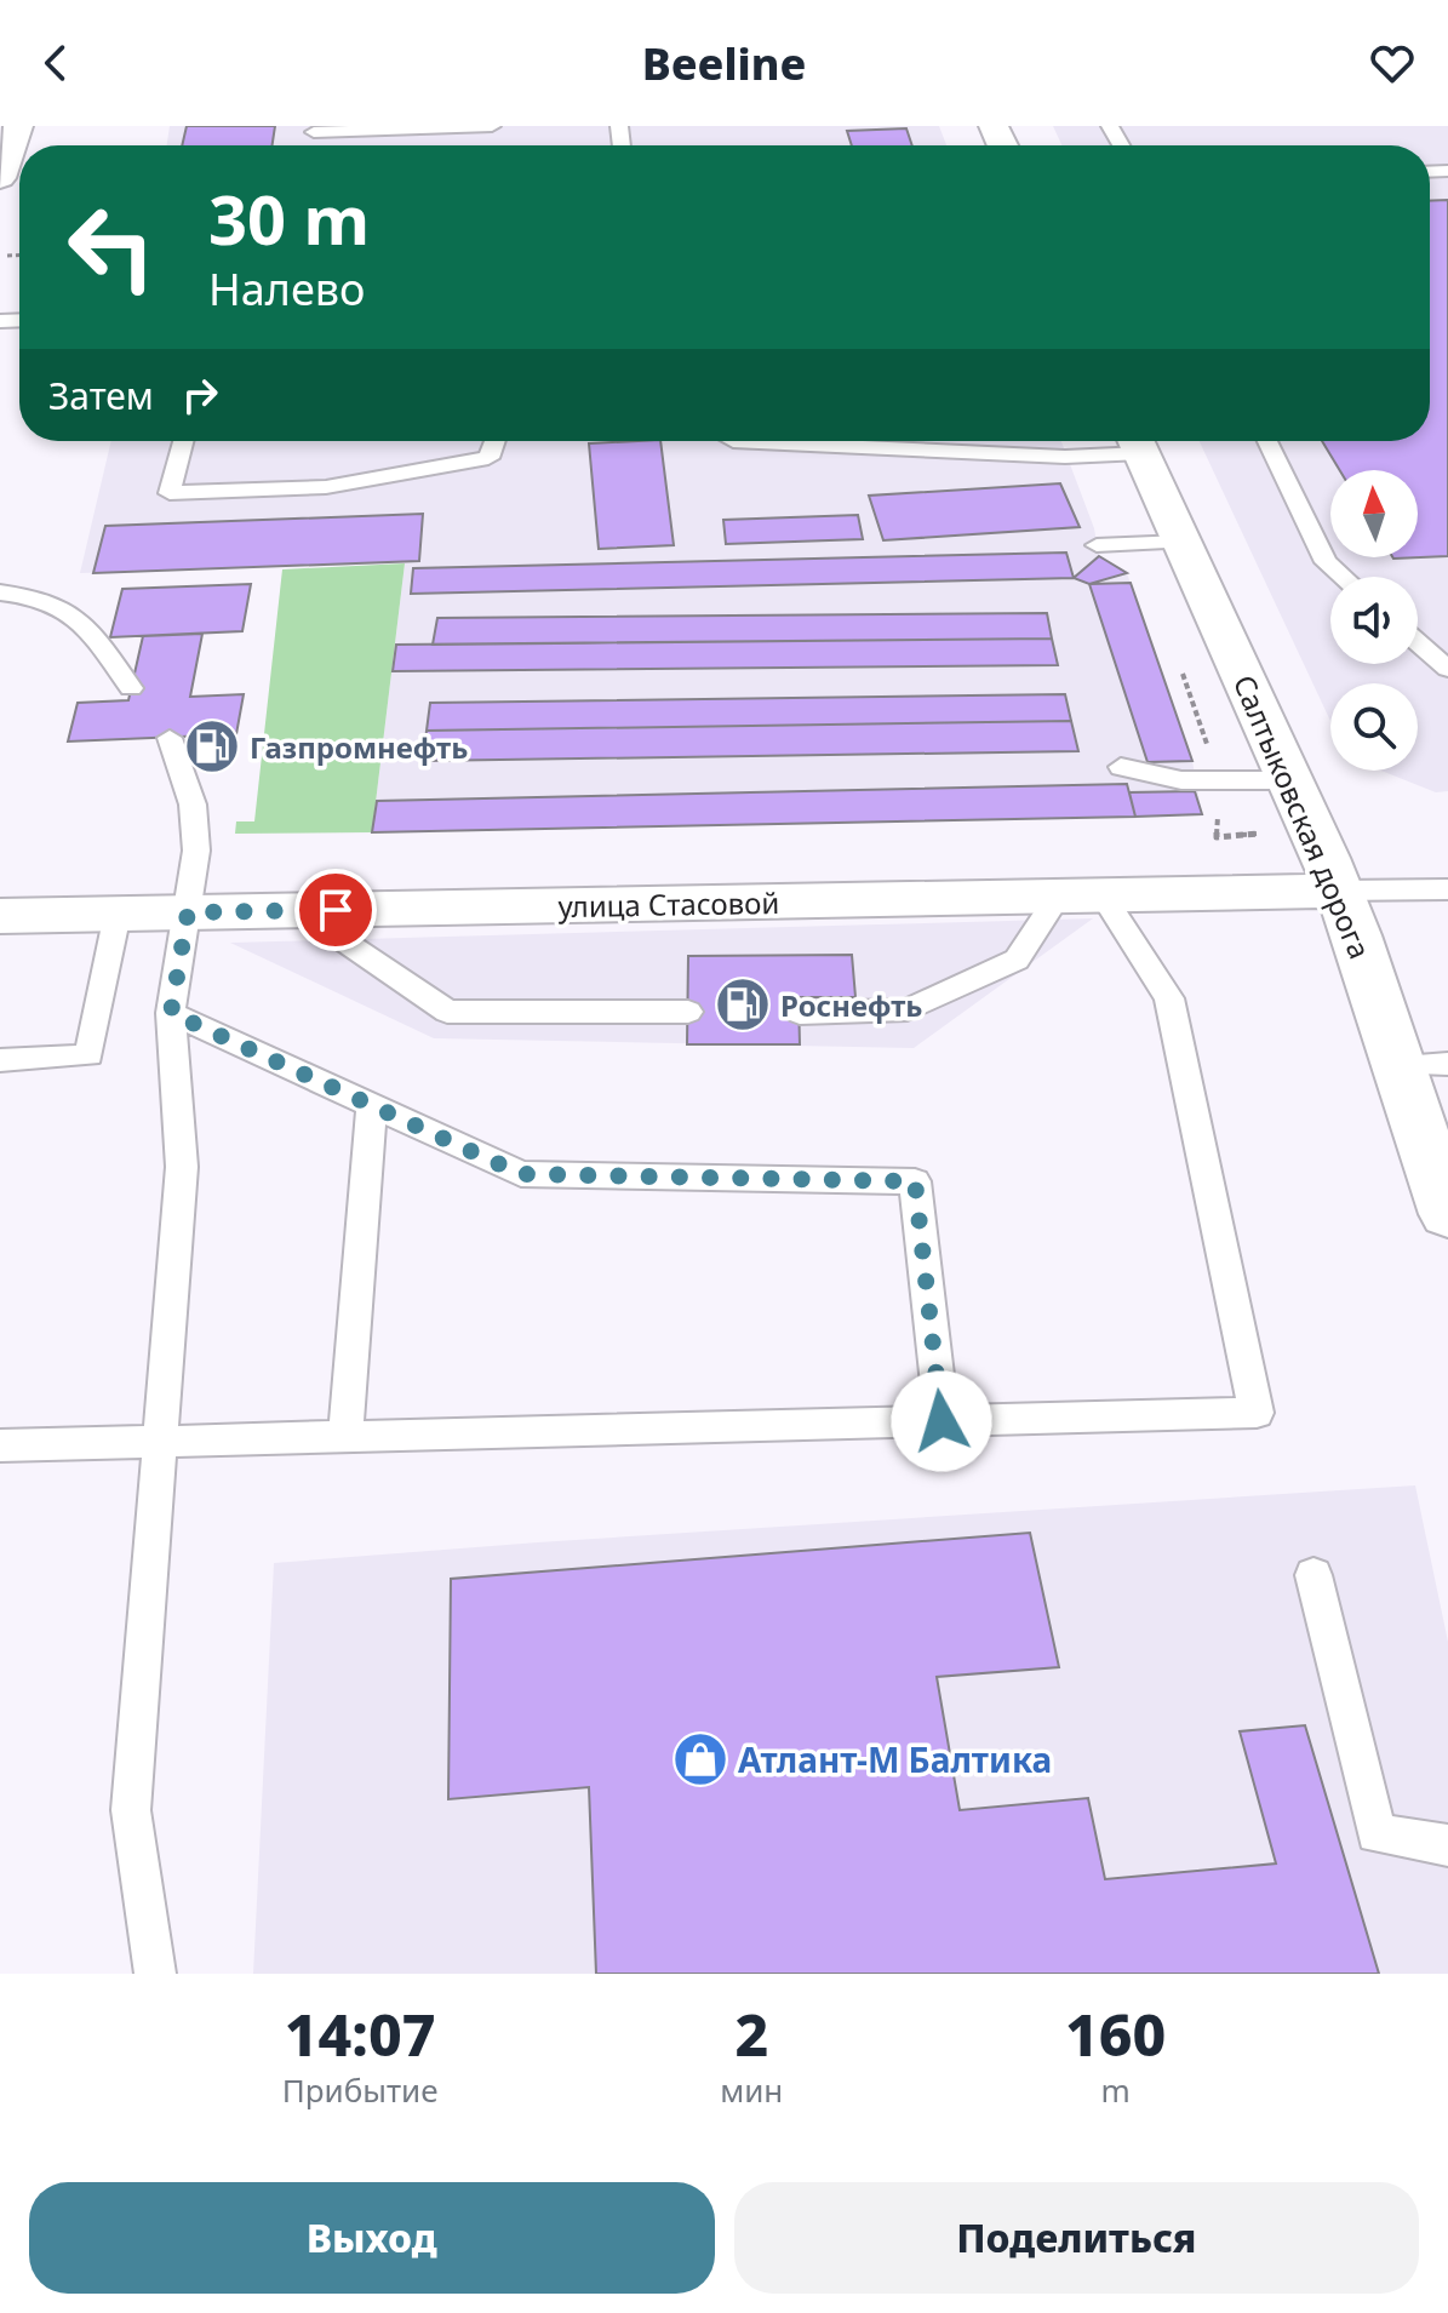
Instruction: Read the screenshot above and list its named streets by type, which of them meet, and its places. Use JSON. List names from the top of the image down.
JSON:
{
  "streets": {
    "street": ["Салтыковская дорога", "улица Стасовой"]
  },
  "crossings": [
    ["Салтыковская дорога", "улица Стасовой"]
  ],
  "places": {
    "fuel station": ["Газпромнефть", "Роснефть"],
    "shop": ["Атлант-М Балтика"]
  },
  "north": "top",
  "page": {
    "header": "Beeline",
    "turn": ["30 m", "Налево"],
    "then": "Затем",
    "eta": [
      "14:07",
      "Прибытие",
      "2",
      "мин",
      "160",
      "m"
    ],
    "buttons": ["Выход", "Поделиться"]
  }
}
